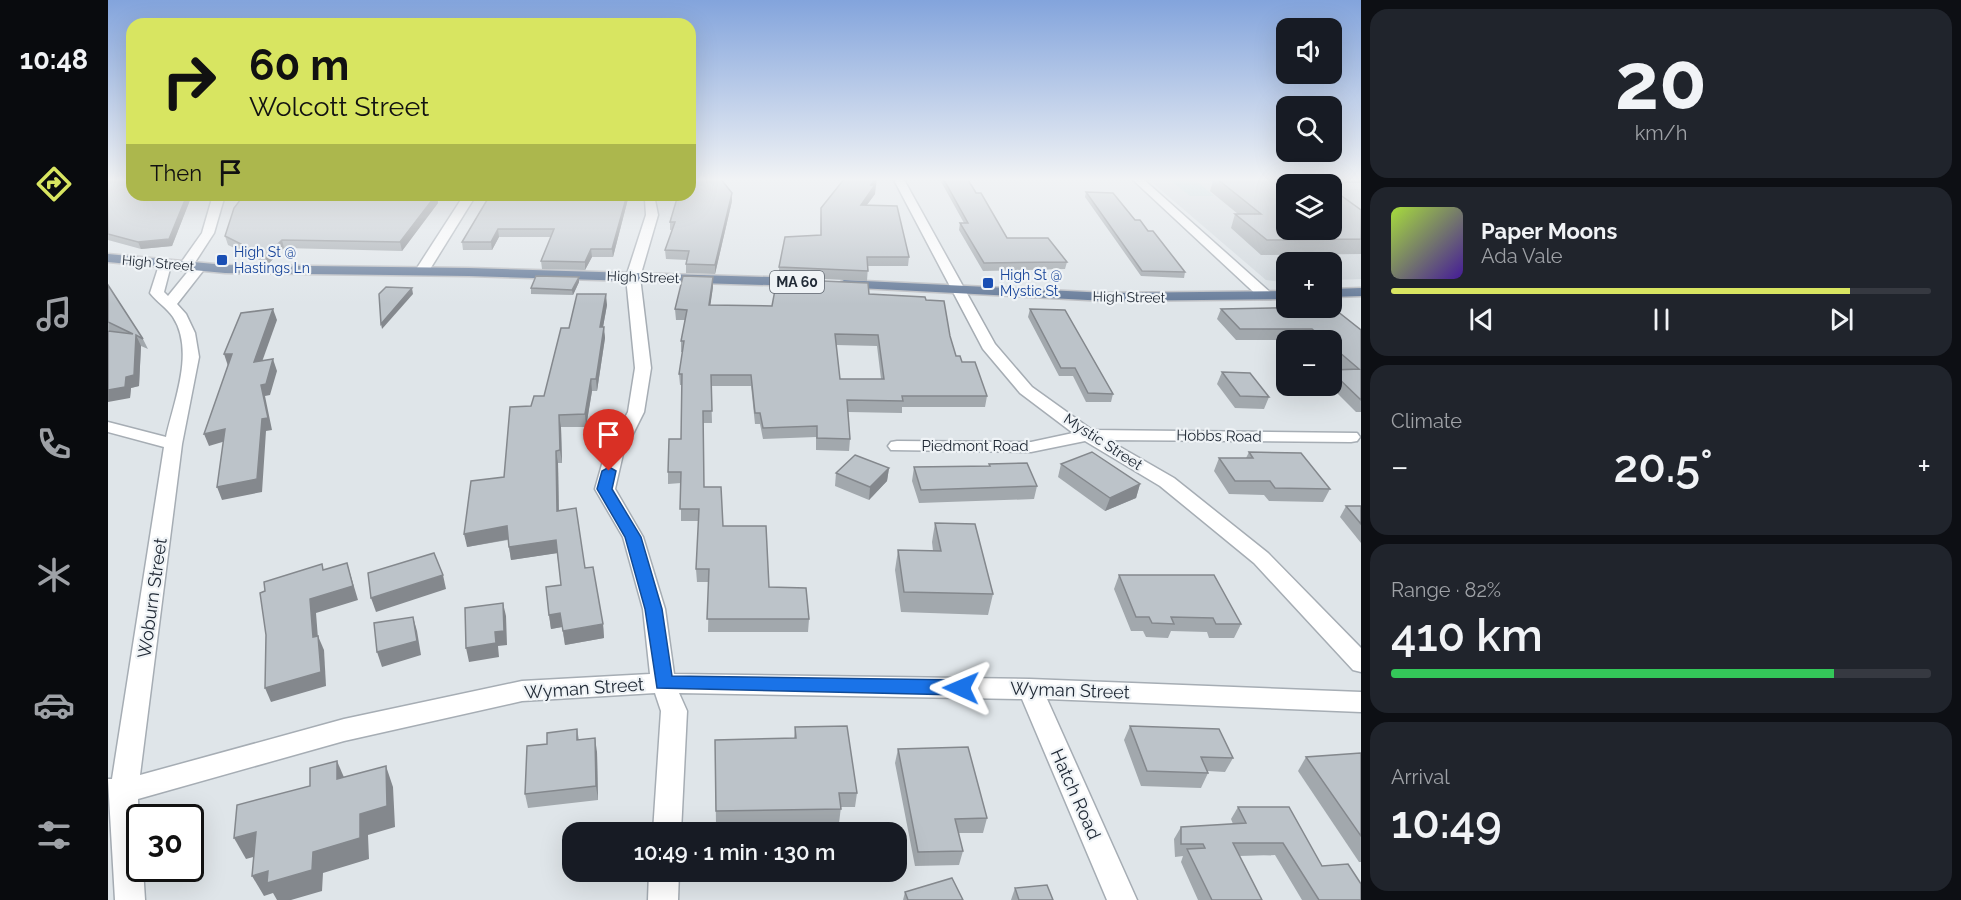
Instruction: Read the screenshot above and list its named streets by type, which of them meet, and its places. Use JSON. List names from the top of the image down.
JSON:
{
  "streets": {
    "main road": ["High Street", "MA 60"],
    "street": [
      "Hobbs Road",
      "Mystic Street",
      "Piedmont Road",
      "Woburn Street",
      "Wyman Street",
      "Hatch Road"
    ]
  },
  "crossings": [
    ["High Street", "Mystic Street"],
    ["High Street", "Woburn Street"],
    ["Hobbs Road", "Mystic Street"],
    ["Hobbs Road", "Piedmont Road"],
    ["Mystic Street", "Piedmont Road"],
    ["Woburn Street", "Wyman Street"],
    ["Wyman Street", "Hatch Road"]
  ],
  "places": {
    "transit": ["High St @ Hastings Ln", "High St @ Mystic St"]
  },
  "page": {
    "tabs": "10:48",
    "tile": [
      ["20", "km/h"],
      "Climate",
      ["Range · 82%", "410 km"],
      ["Arrival", "10:49"]
    ],
    "map_buttons": ["+", "−"],
    "turn": ["60 m", "Wolcott Street"],
    "then": "Then",
    "song": ["Paper Moons", "Ada Vale"],
    "heat": ["−", "20.5°", "+"],
    "limit": "30",
    "trip": "10:49 · 1 min · 130 m"
  }
}
